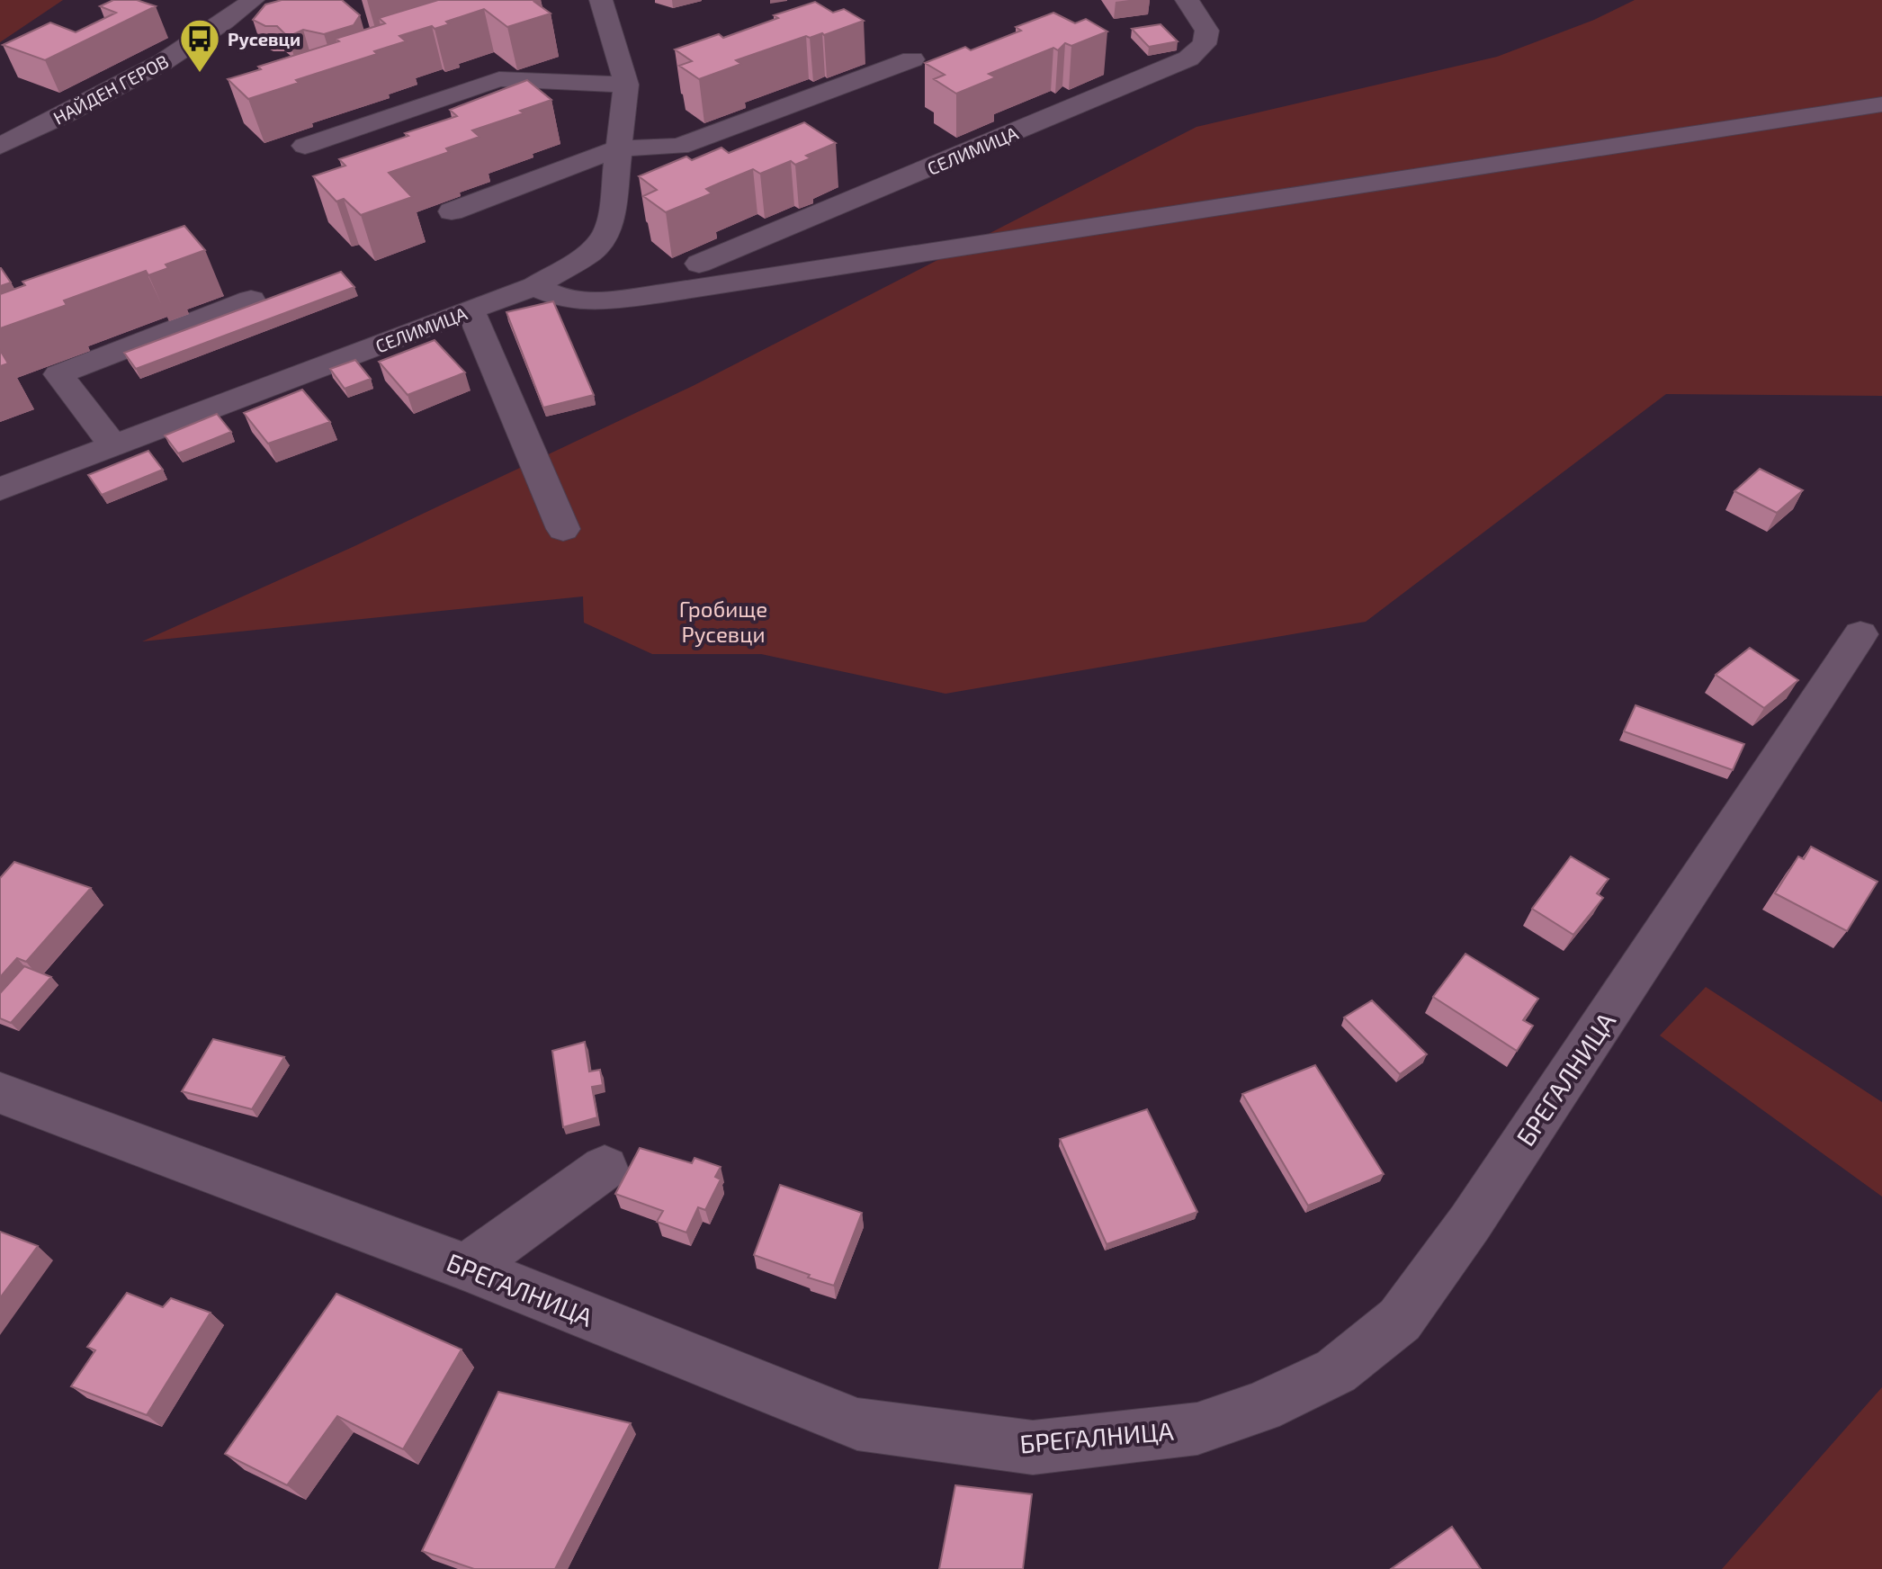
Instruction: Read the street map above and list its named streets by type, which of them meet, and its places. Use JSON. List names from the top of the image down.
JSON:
{
  "streets": {
    "street": ["НАЙДЕН ГЕРОВ", "СЕЛИМИЦА", "БРЕГАЛНИЦА"]
  },
  "parks": ["Гробище Русевци"],
  "places": {
    "bus stop": ["Русевци"]
  }
}
